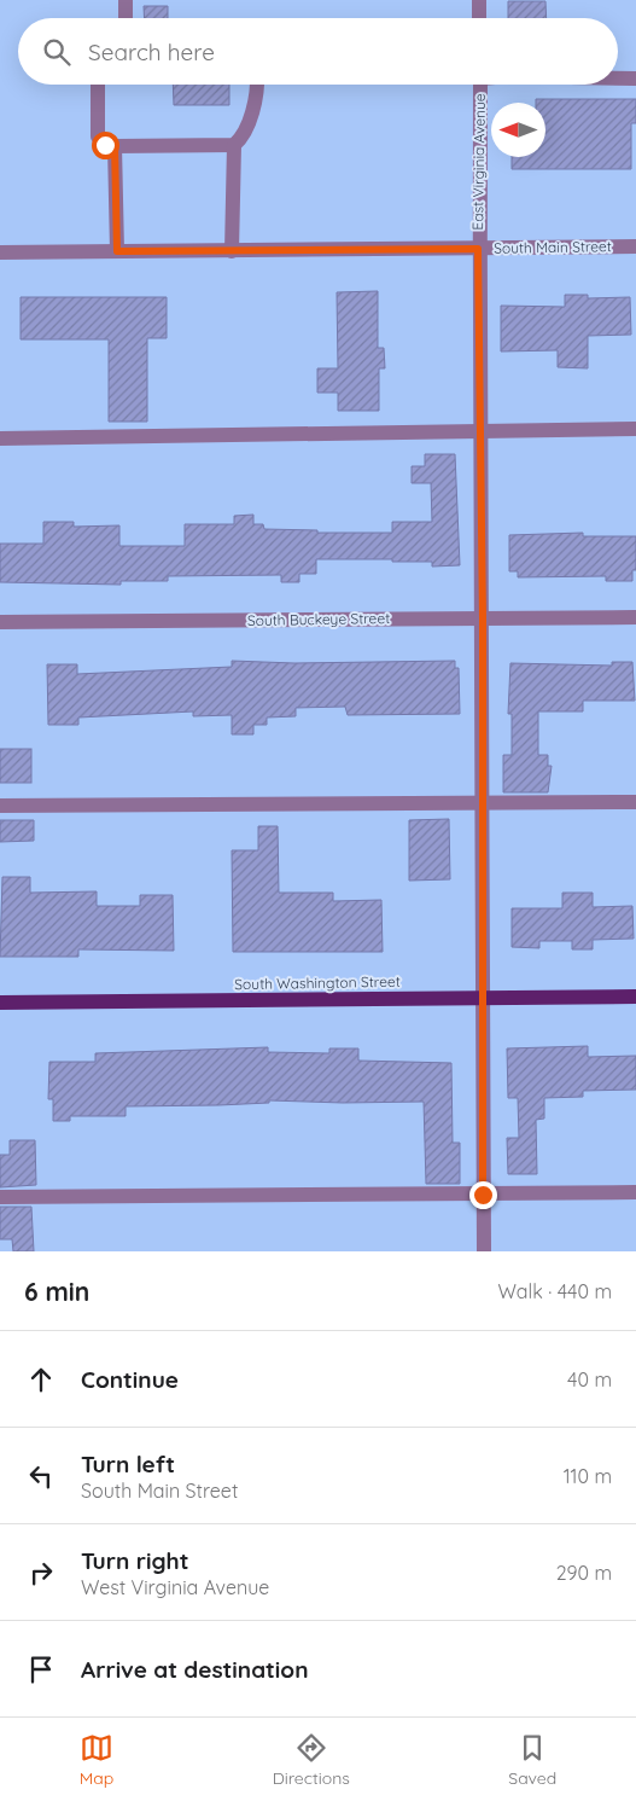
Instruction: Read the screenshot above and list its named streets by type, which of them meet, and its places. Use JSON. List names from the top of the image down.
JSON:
{
  "streets": {
    "main road": ["South Washington Street"],
    "street": ["East Virginia Avenue", "South Main Street", "South Buckeye Street"]
  },
  "crossings": [
    ["East Virginia Avenue", "South Main Street"],
    ["East Virginia Avenue", "South Buckeye Street"],
    ["East Virginia Avenue", "South Washington Street"]
  ],
  "north": "left",
  "page": {
    "search": "Search here",
    "heading": ["6 min", "Walk · 440 m"],
    "list": [
      ["Continue", "40 m"],
      ["Turn left", "South Main Street", "110 m"],
      ["Turn right", "West Virginia Avenue", "290 m"],
      "Arrive at destination"
    ],
    "nav": ["Map", "Directions", "Saved"]
  }
}
